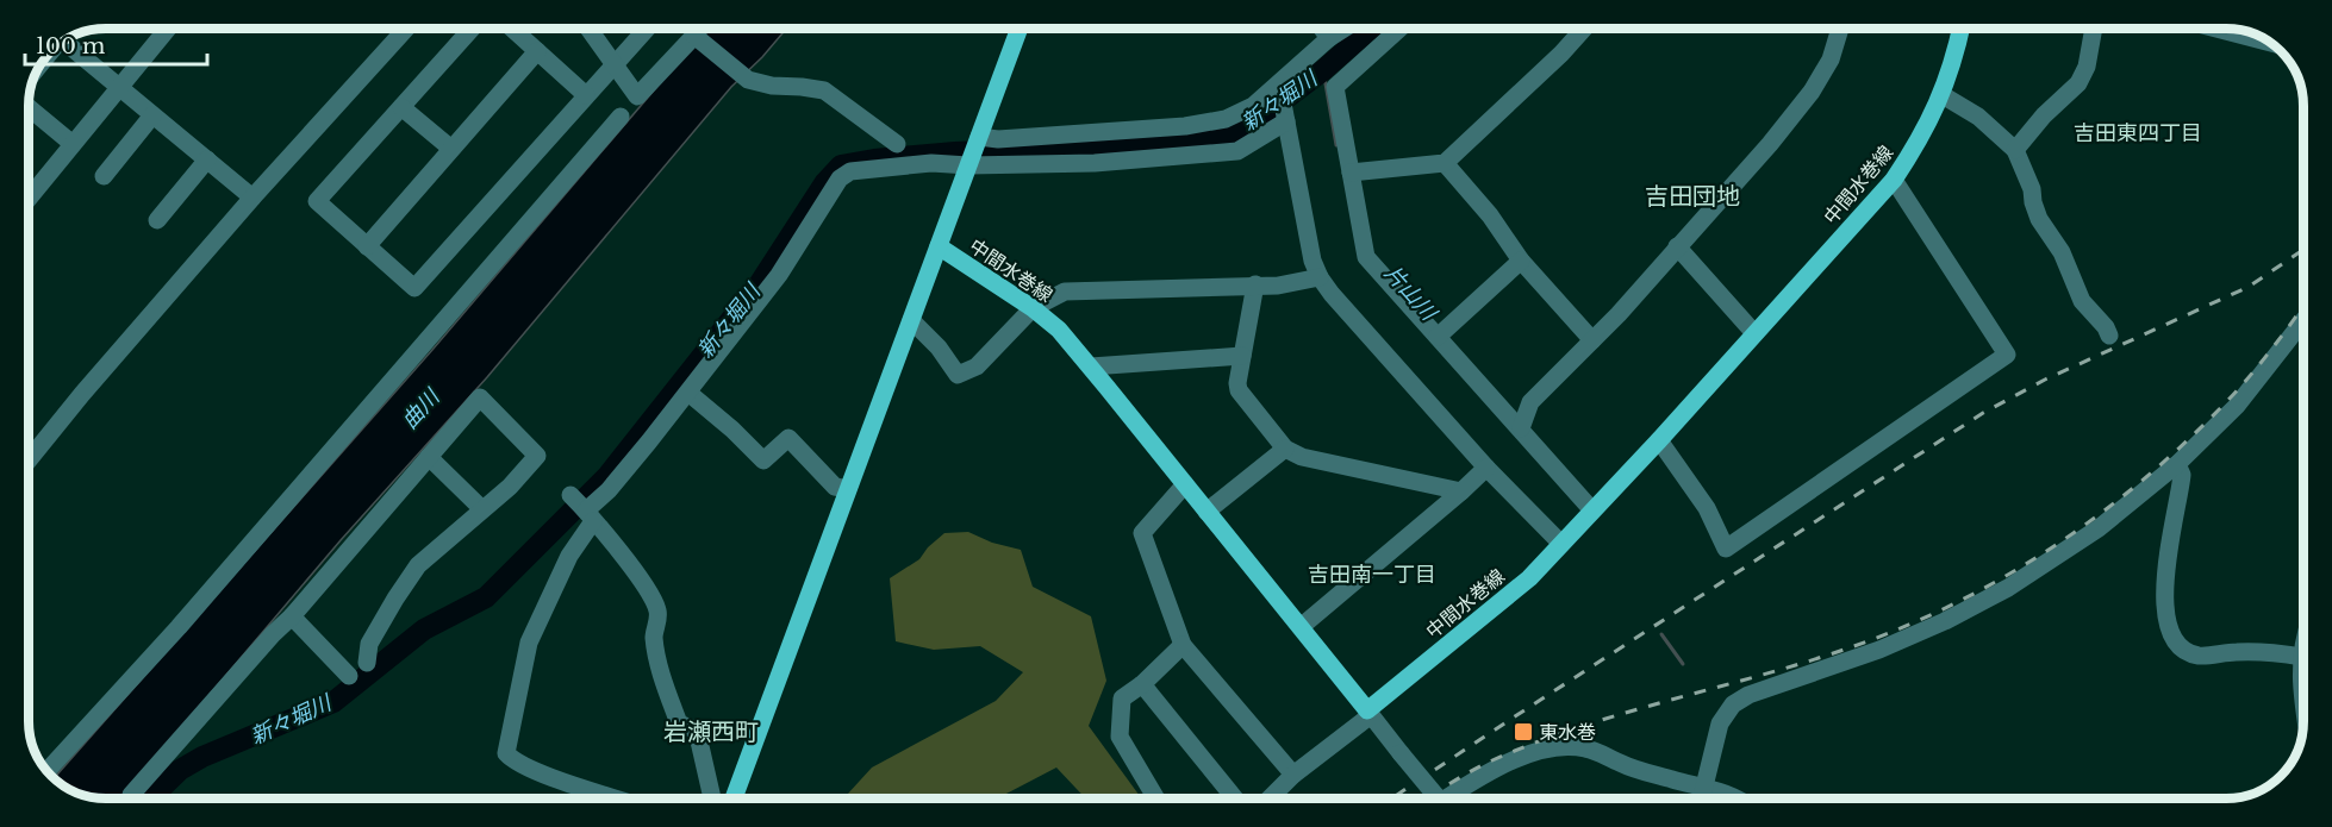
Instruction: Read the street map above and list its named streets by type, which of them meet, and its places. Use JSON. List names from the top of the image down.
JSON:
{
  "streets": {
    "main road": ["中間水巻線"]
  },
  "districts": [
    "吉田東四丁目",
    "吉田団地",
    "吉田南一丁目",
    "岩瀬西町"
  ],
  "water": ["新々堀川", "片山川", "曲川"],
  "places": {
    "transit": ["東水巻"]
  },
  "scale_bar": "100 m"
}
